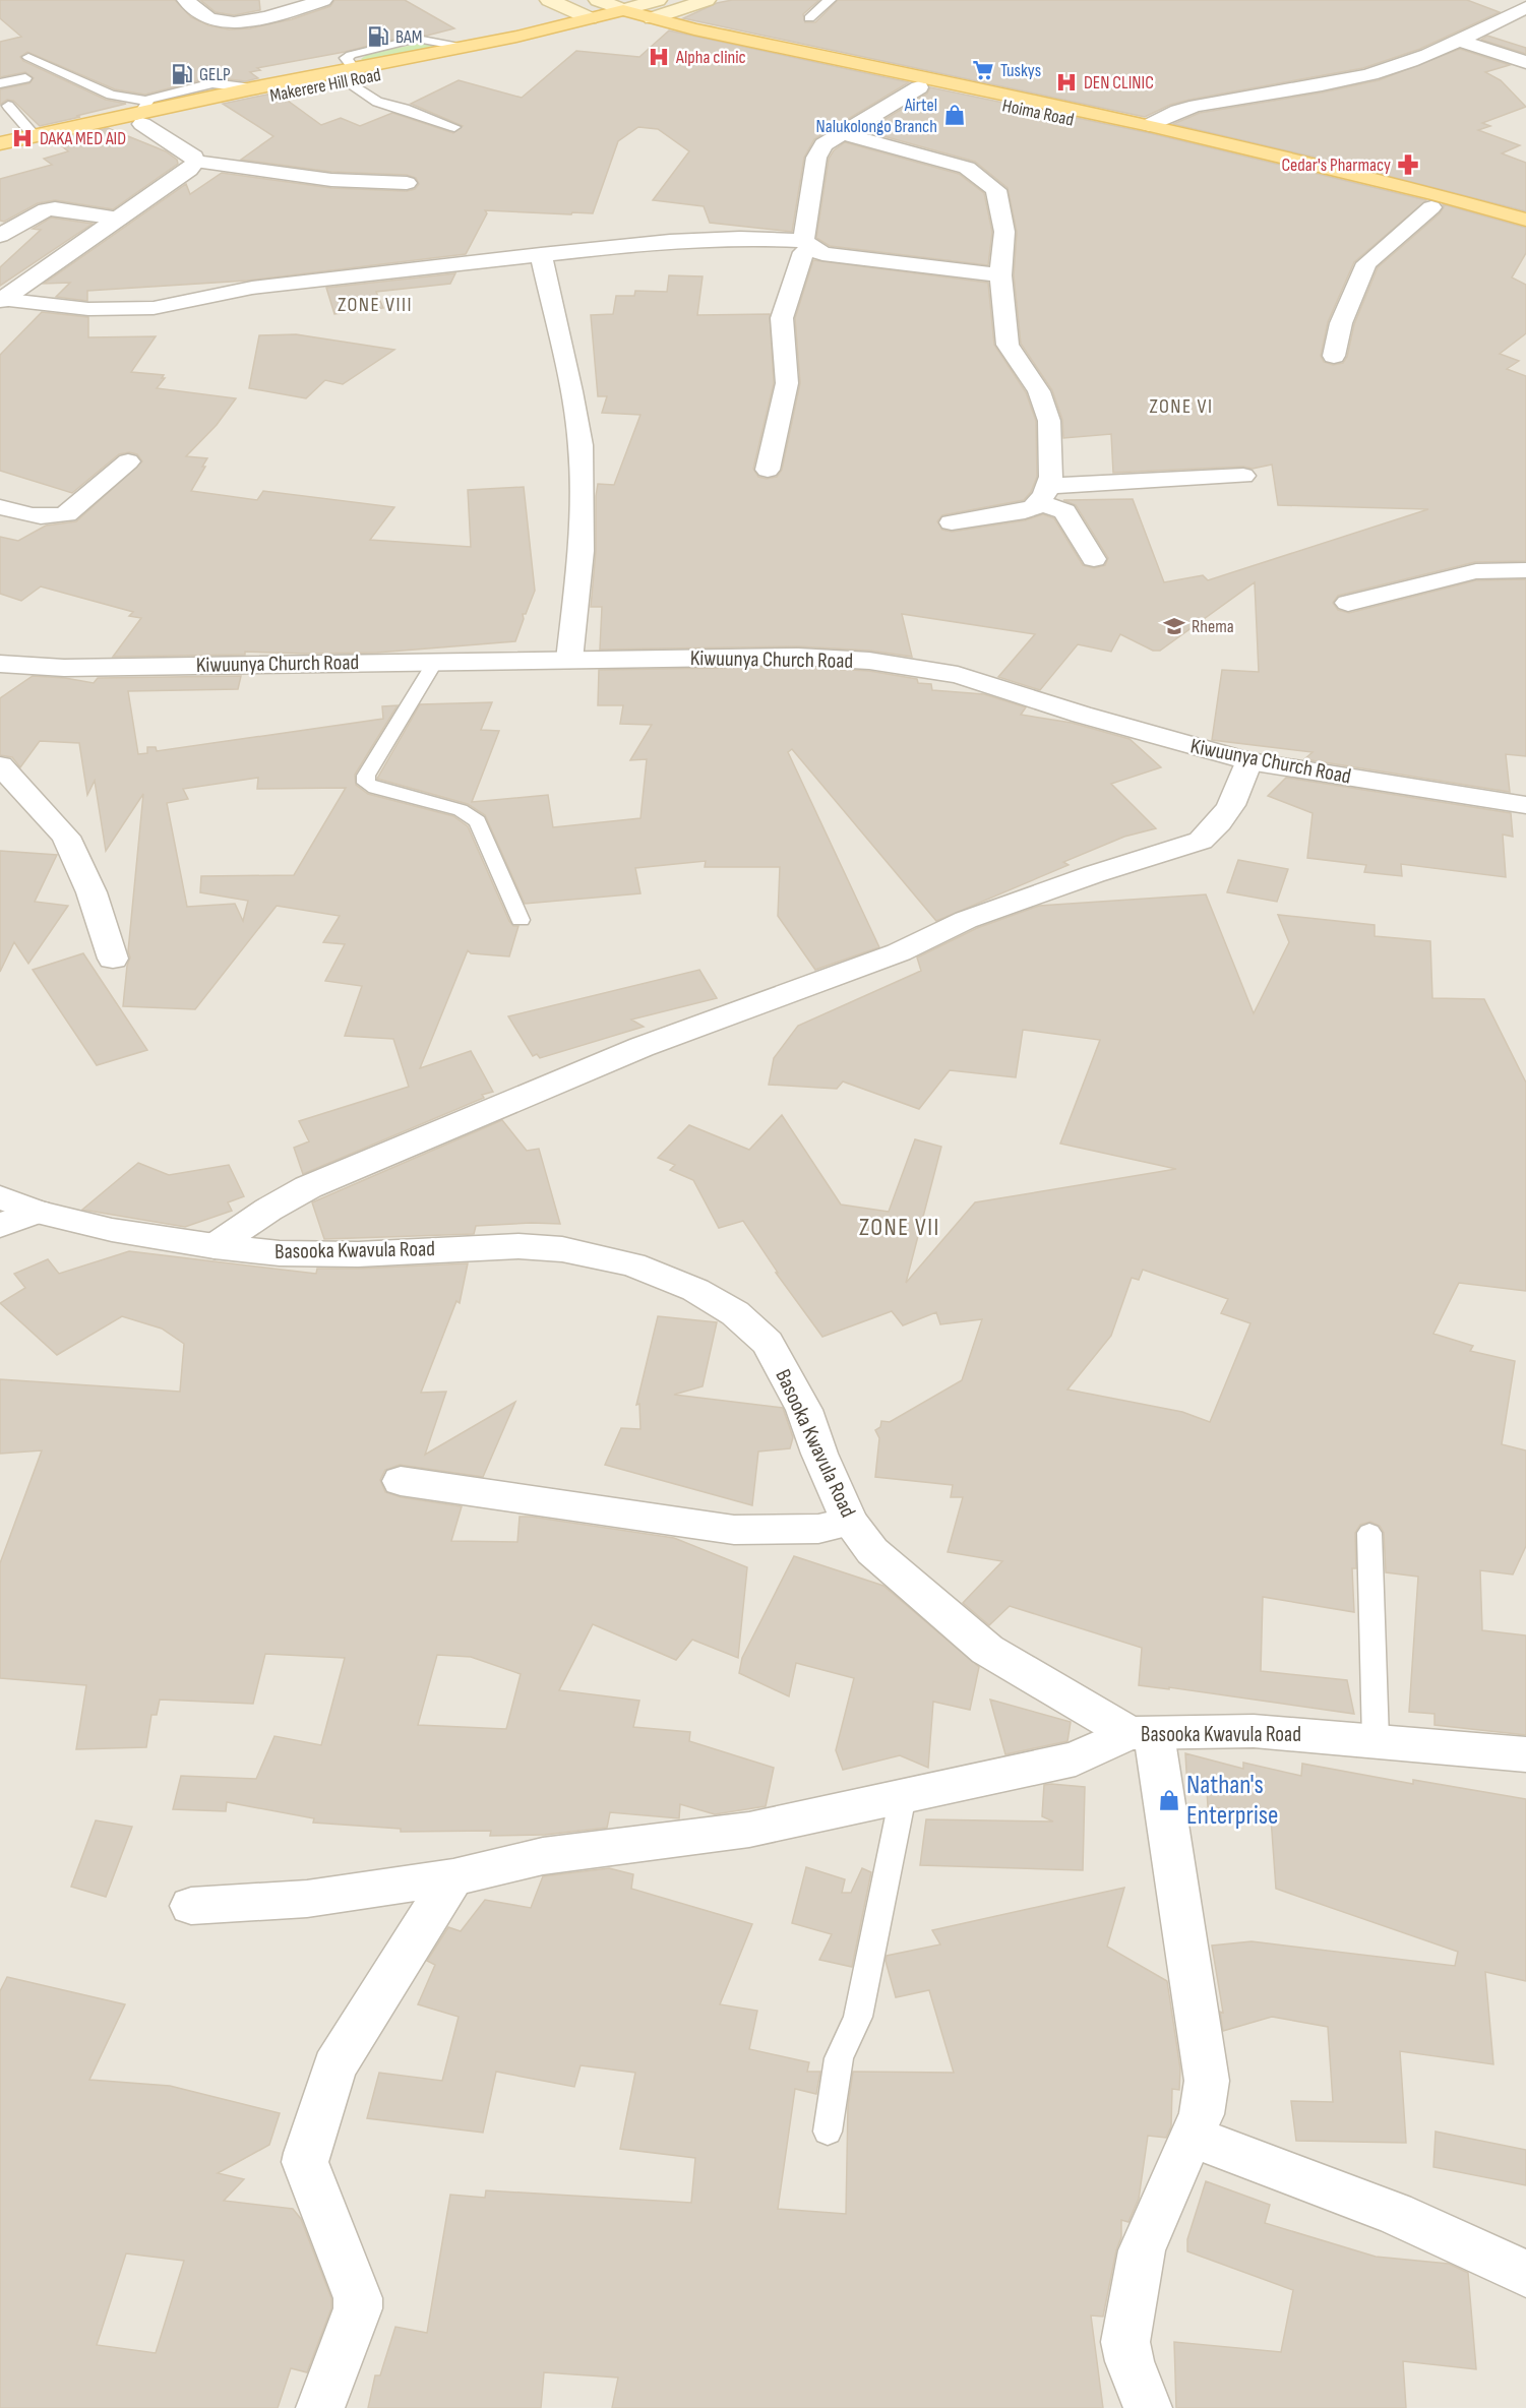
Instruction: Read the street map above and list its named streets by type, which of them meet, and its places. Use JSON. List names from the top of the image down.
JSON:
{
  "streets": {
    "main road": ["Makerere Hill Road", "Hoima Road"],
    "street": ["Kiwuunya Church Road", "Basooka Kwavula Road"]
  },
  "crossings": [
    ["Makerere Hill Road", "Hoima Road"]
  ],
  "districts": ["ZONE VIII", "ZONE VI", "ZONE VII"],
  "places": {
    "fuel station": ["BAM", "GELP"],
    "hospital": ["Alpha clinic", "DEN CLINIC", "DAKA MED AID"],
    "supermarket": ["Tuskys"],
    "shop": ["Airtel Nalukolongo Branch", "Nathan's Enterprise"],
    "pharmacy": ["Cedar's Pharmacy"],
    "school or university": ["Rhema"]
  }
}
